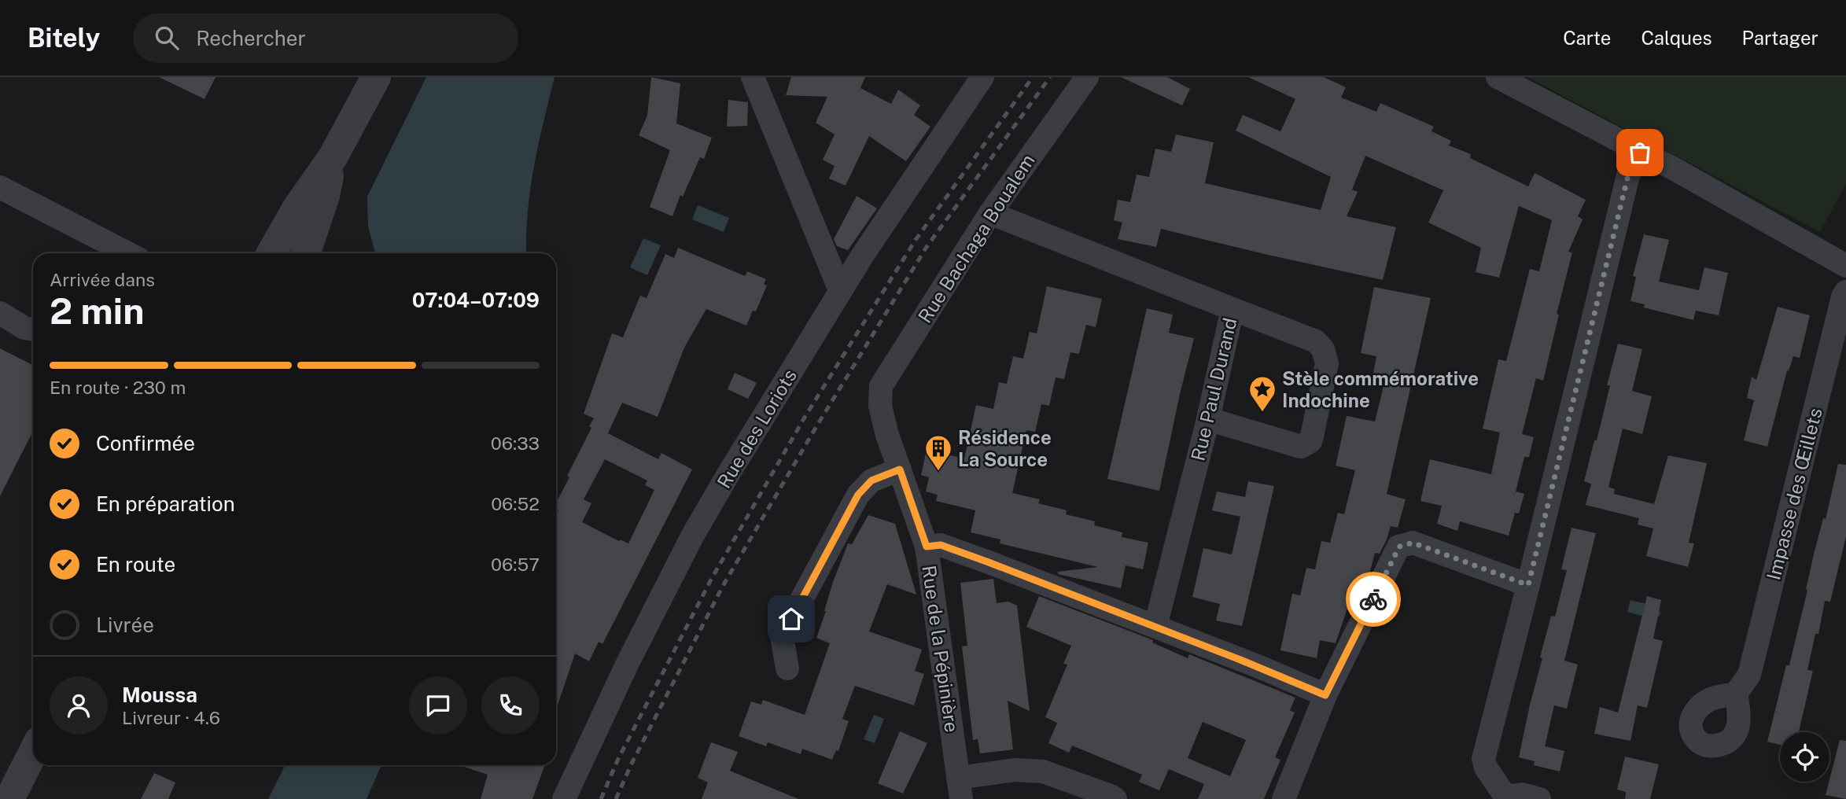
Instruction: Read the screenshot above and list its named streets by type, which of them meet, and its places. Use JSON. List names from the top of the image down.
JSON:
{
  "streets": {
    "street": [
      "Rue Bachaga Boualem",
      "Rue Paul Durand",
      "Rue des Loriots",
      "Impasse des Œillets",
      "Rue de la Pépinière"
    ]
  },
  "crossings": [
    ["Rue Bachaga Boualem", "Rue Paul Durand"],
    ["Rue Bachaga Boualem", "Rue de la Pépinière"]
  ],
  "places": {
    "place": ["Stèle commémorative Indochine"],
    "building": ["Résidence La Source"]
  },
  "page": {
    "header": "Bitely",
    "search": "Rechercher",
    "nav": ["Carte", "Calques", "Partager"],
    "heading": ["2 min", "Arrivée dans", "07:04–07:09"],
    "panel": ["Moussa", "Livreur · 4.6"],
    "bar": "En route · 230 m",
    "list": [
      ["Confirmée", "06:33"],
      ["En préparation", "06:52"],
      ["En route", "06:57"],
      "Livrée"
    ]
  }
}
